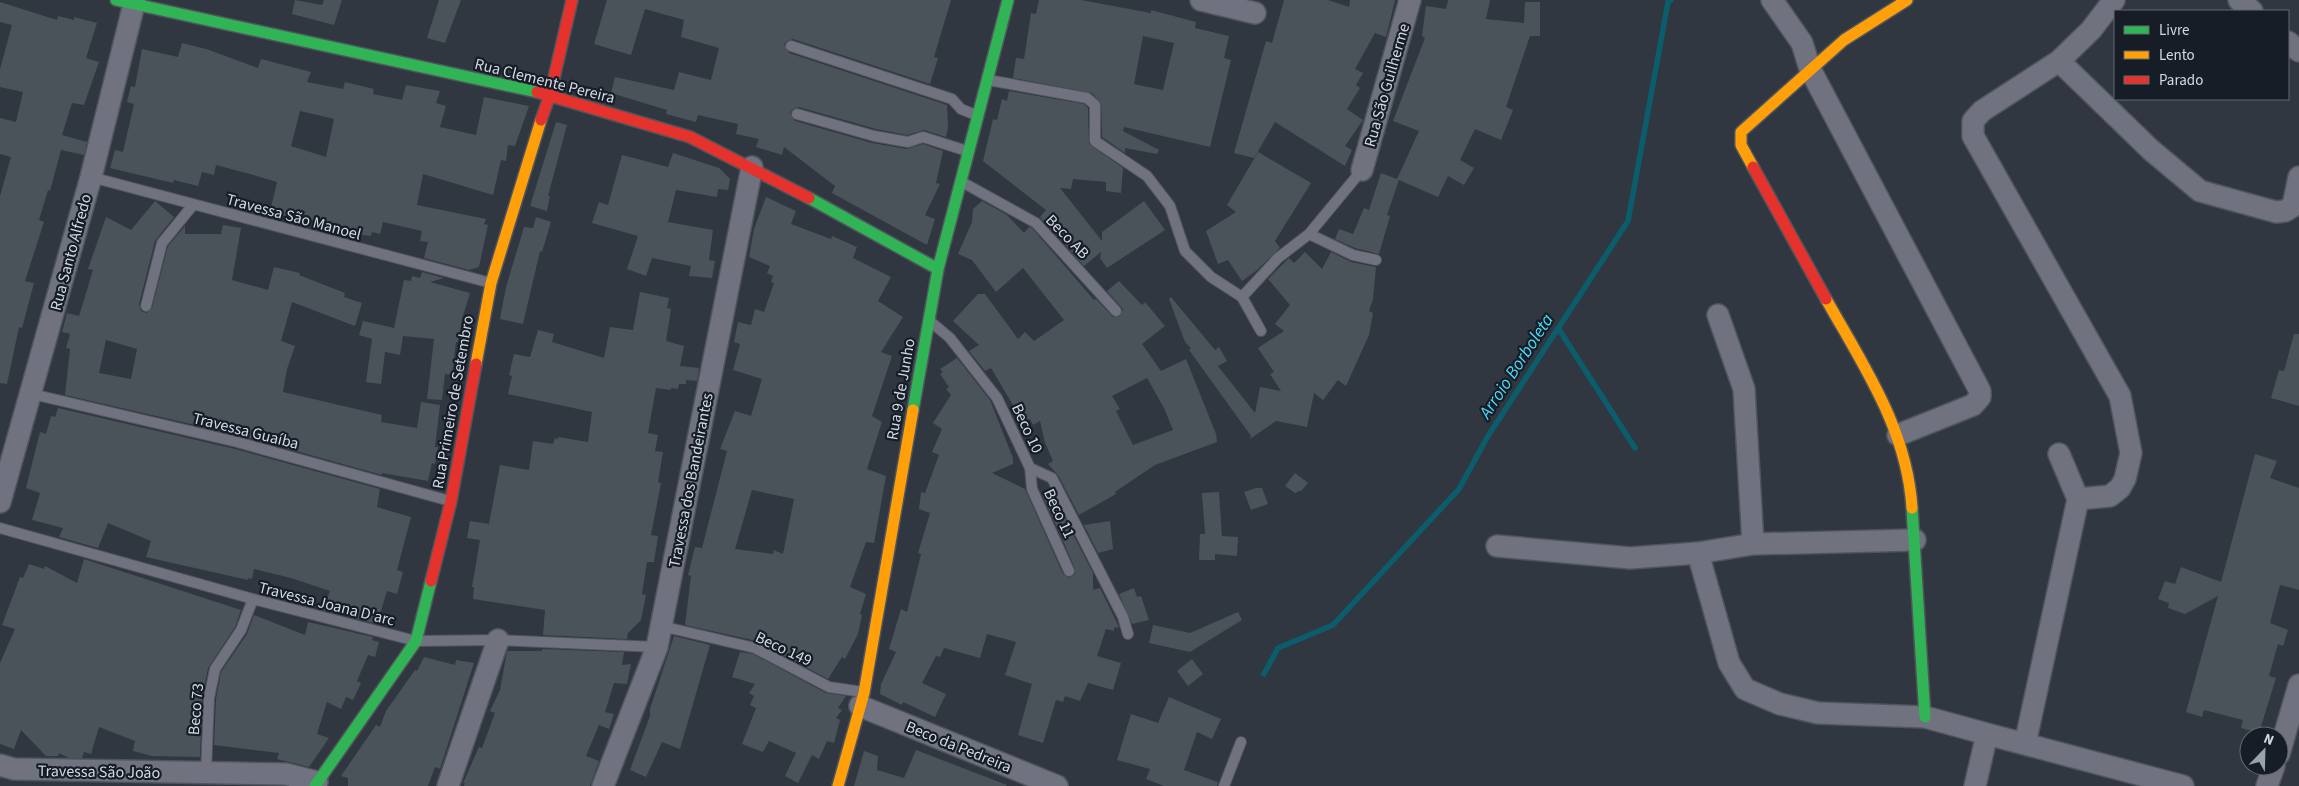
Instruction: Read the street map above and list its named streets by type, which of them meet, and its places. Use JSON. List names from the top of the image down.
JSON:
{
  "streets": {
    "street": [
      "Rua Clemente Pereira",
      "Rua São Guilherme",
      "Rua Santo Alfredo",
      "Rua 9 de Junho",
      "Rua Primeiro de Setembro",
      "Travessa dos Bandeirantes",
      "Beco da Pedreira",
      "Travessa São João"
    ],
    "lane": [
      "Travessa São Manoel",
      "Beco AB",
      "Beco 10",
      "Travessa Guaíba",
      "Beco 11",
      "Travessa Joana D'arc",
      "Beco 149",
      "Beco 73"
    ]
  },
  "crossings": [
    ["Rua Clemente Pereira", "Rua Santo Alfredo"],
    ["Rua Clemente Pereira", "Rua 9 de Junho"],
    ["Rua Clemente Pereira", "Rua Primeiro de Setembro"],
    ["Rua Clemente Pereira", "Travessa dos Bandeirantes"],
    ["Travessa São Manoel", "Rua Santo Alfredo"],
    ["Travessa São Manoel", "Rua Primeiro de Setembro"],
    ["Beco AB", "Rua 9 de Junho"],
    ["Rua Santo Alfredo", "Travessa Guaíba"],
    ["Rua 9 de Junho", "Beco 10"],
    ["Rua 9 de Junho", "Beco 149"],
    ["Rua 9 de Junho", "Beco da Pedreira"],
    ["Rua Primeiro de Setembro", "Travessa Guaíba"],
    ["Rua Primeiro de Setembro", "Travessa Joana D'arc"],
    ["Rua Primeiro de Setembro", "Travessa São João"],
    ["Beco 10", "Beco 11"],
    ["Travessa dos Bandeirantes", "Travessa Joana D'arc"],
    ["Travessa dos Bandeirantes", "Beco 149"],
    ["Travessa Joana D'arc", "Beco 73"],
    ["Beco 149", "Beco da Pedreira"],
    ["Beco 73", "Travessa São João"]
  ],
  "water": ["Arroio Borboleta"],
  "legend": ["Livre", "Lento", "Parado"],
  "north": "top right"
}
